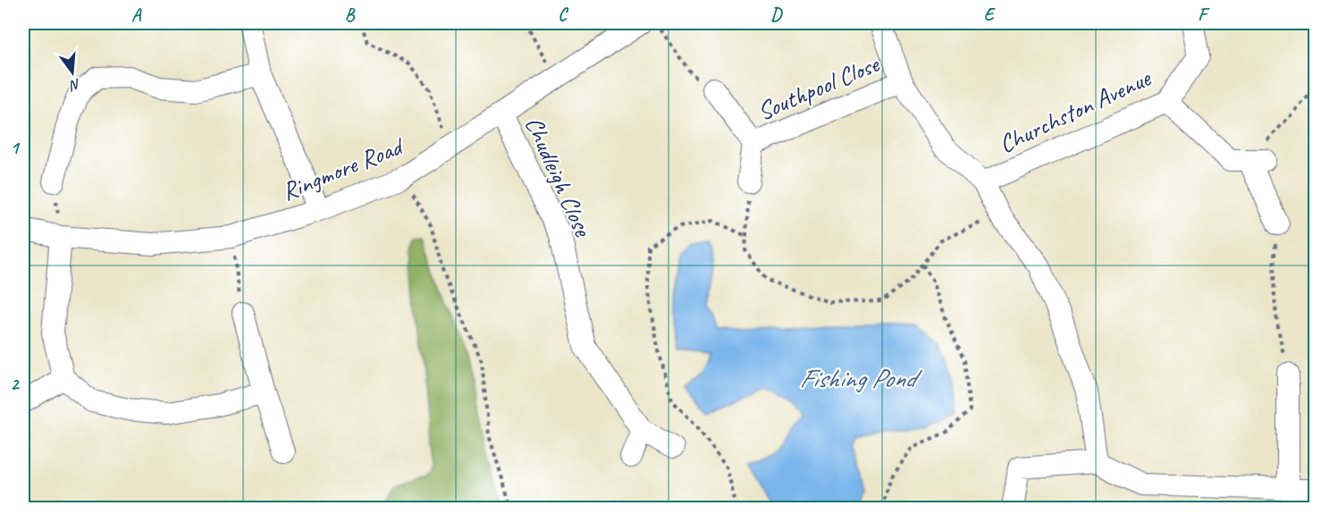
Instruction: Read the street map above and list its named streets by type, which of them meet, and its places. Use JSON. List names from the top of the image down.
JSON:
{
  "streets": {
    "street": [
      "Southpool Close",
      "Churchston Avenue",
      "Ringmore Road",
      "Chudleigh Close"
    ]
  },
  "crossings": [
    ["Ringmore Road", "Chudleigh Close"]
  ],
  "water": ["Fishing Pond"],
  "north": "bottom",
  "grid": {
    "columns": [
      "A",
      "B",
      "C",
      "D",
      "E",
      "F"
    ],
    "rows": ["1", "2"]
  }
}
